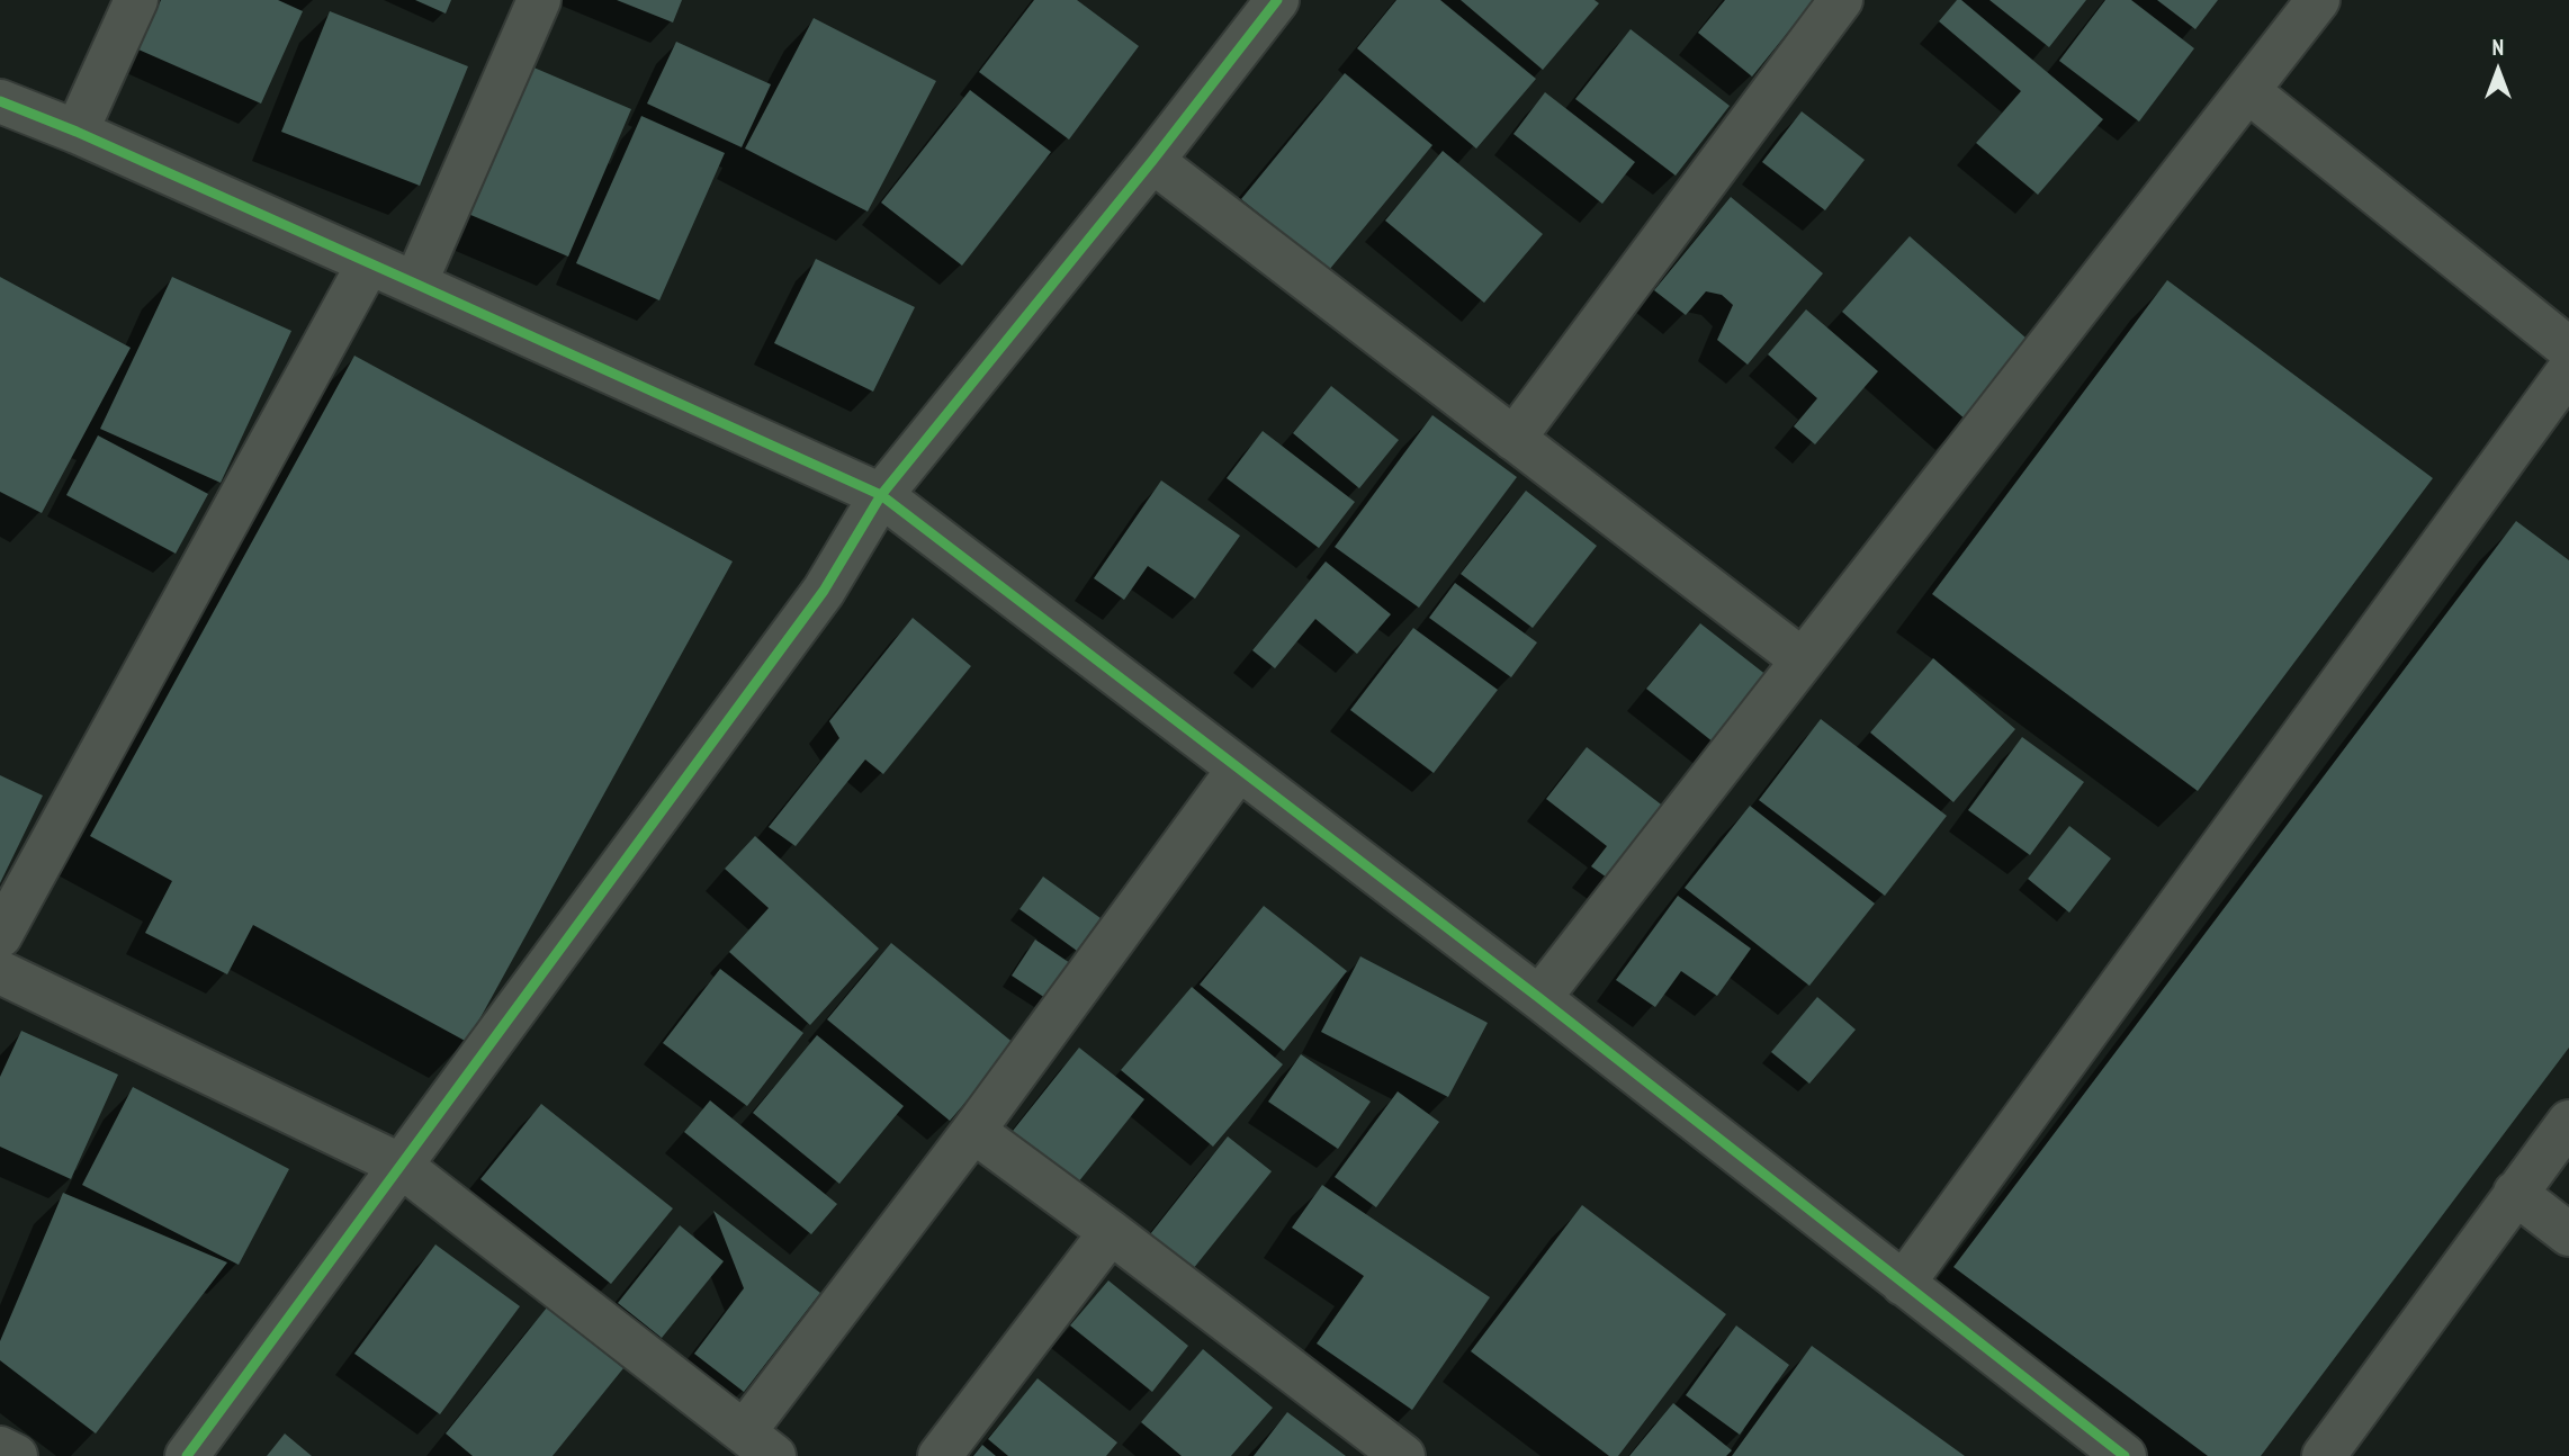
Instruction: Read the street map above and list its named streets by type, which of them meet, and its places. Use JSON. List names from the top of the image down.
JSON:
{
  "north": "top"
}
